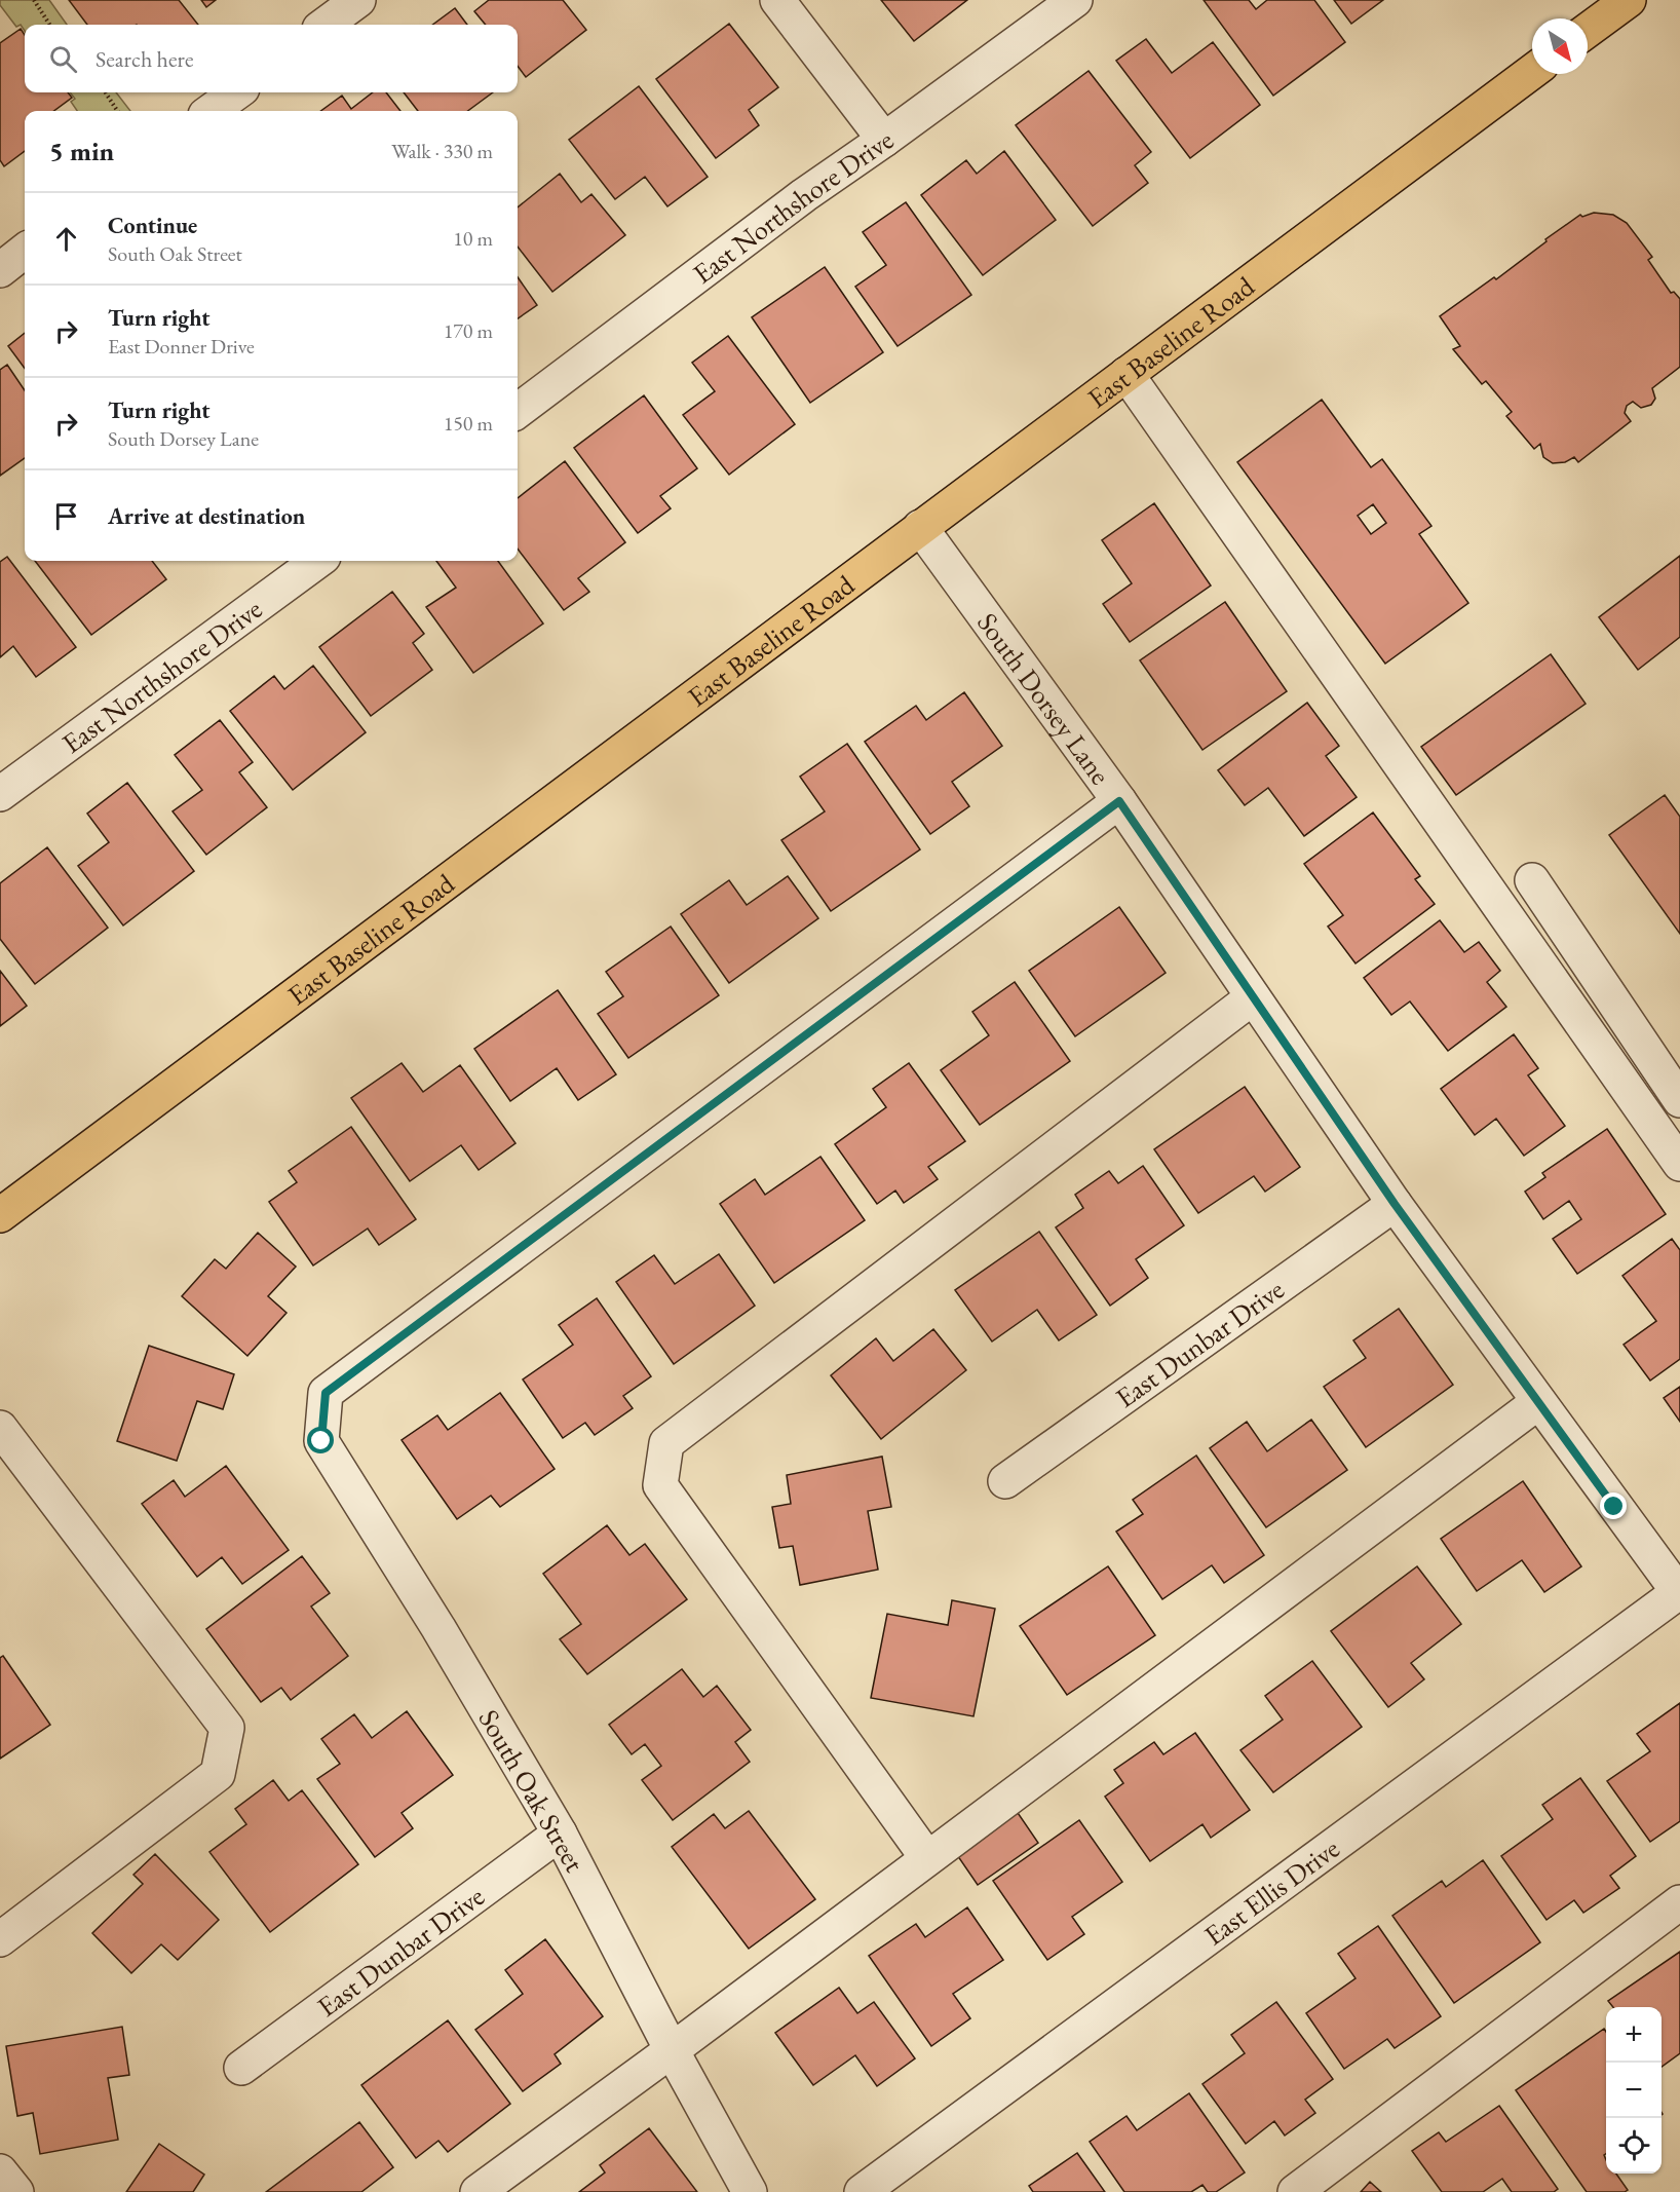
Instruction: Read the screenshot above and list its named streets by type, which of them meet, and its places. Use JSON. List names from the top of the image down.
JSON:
{
  "streets": {
    "main road": ["East Baseline Road"],
    "street": [
      "East Northshore Drive",
      "South Dorsey Lane",
      "East Dunbar Drive",
      "South Oak Street",
      "East Ellis Drive"
    ]
  },
  "crossings": [
    ["East Baseline Road", "South Dorsey Lane"],
    ["South Dorsey Lane", "East Dunbar Drive"],
    ["South Dorsey Lane", "South Oak Street"],
    ["South Dorsey Lane", "East Ellis Drive"],
    ["East Dunbar Drive", "South Oak Street"]
  ],
  "north": "bottom right",
  "page": {
    "search": "Search here",
    "heading": ["5 min", "Walk · 330 m"],
    "list": [
      ["Continue", "South Oak Street", "10 m"],
      ["Turn right", "East Donner Drive", "170 m"],
      ["Turn right", "South Dorsey Lane", "150 m"],
      "Arrive at destination"
    ],
    "map_buttons": ["+", "−"]
  }
}
